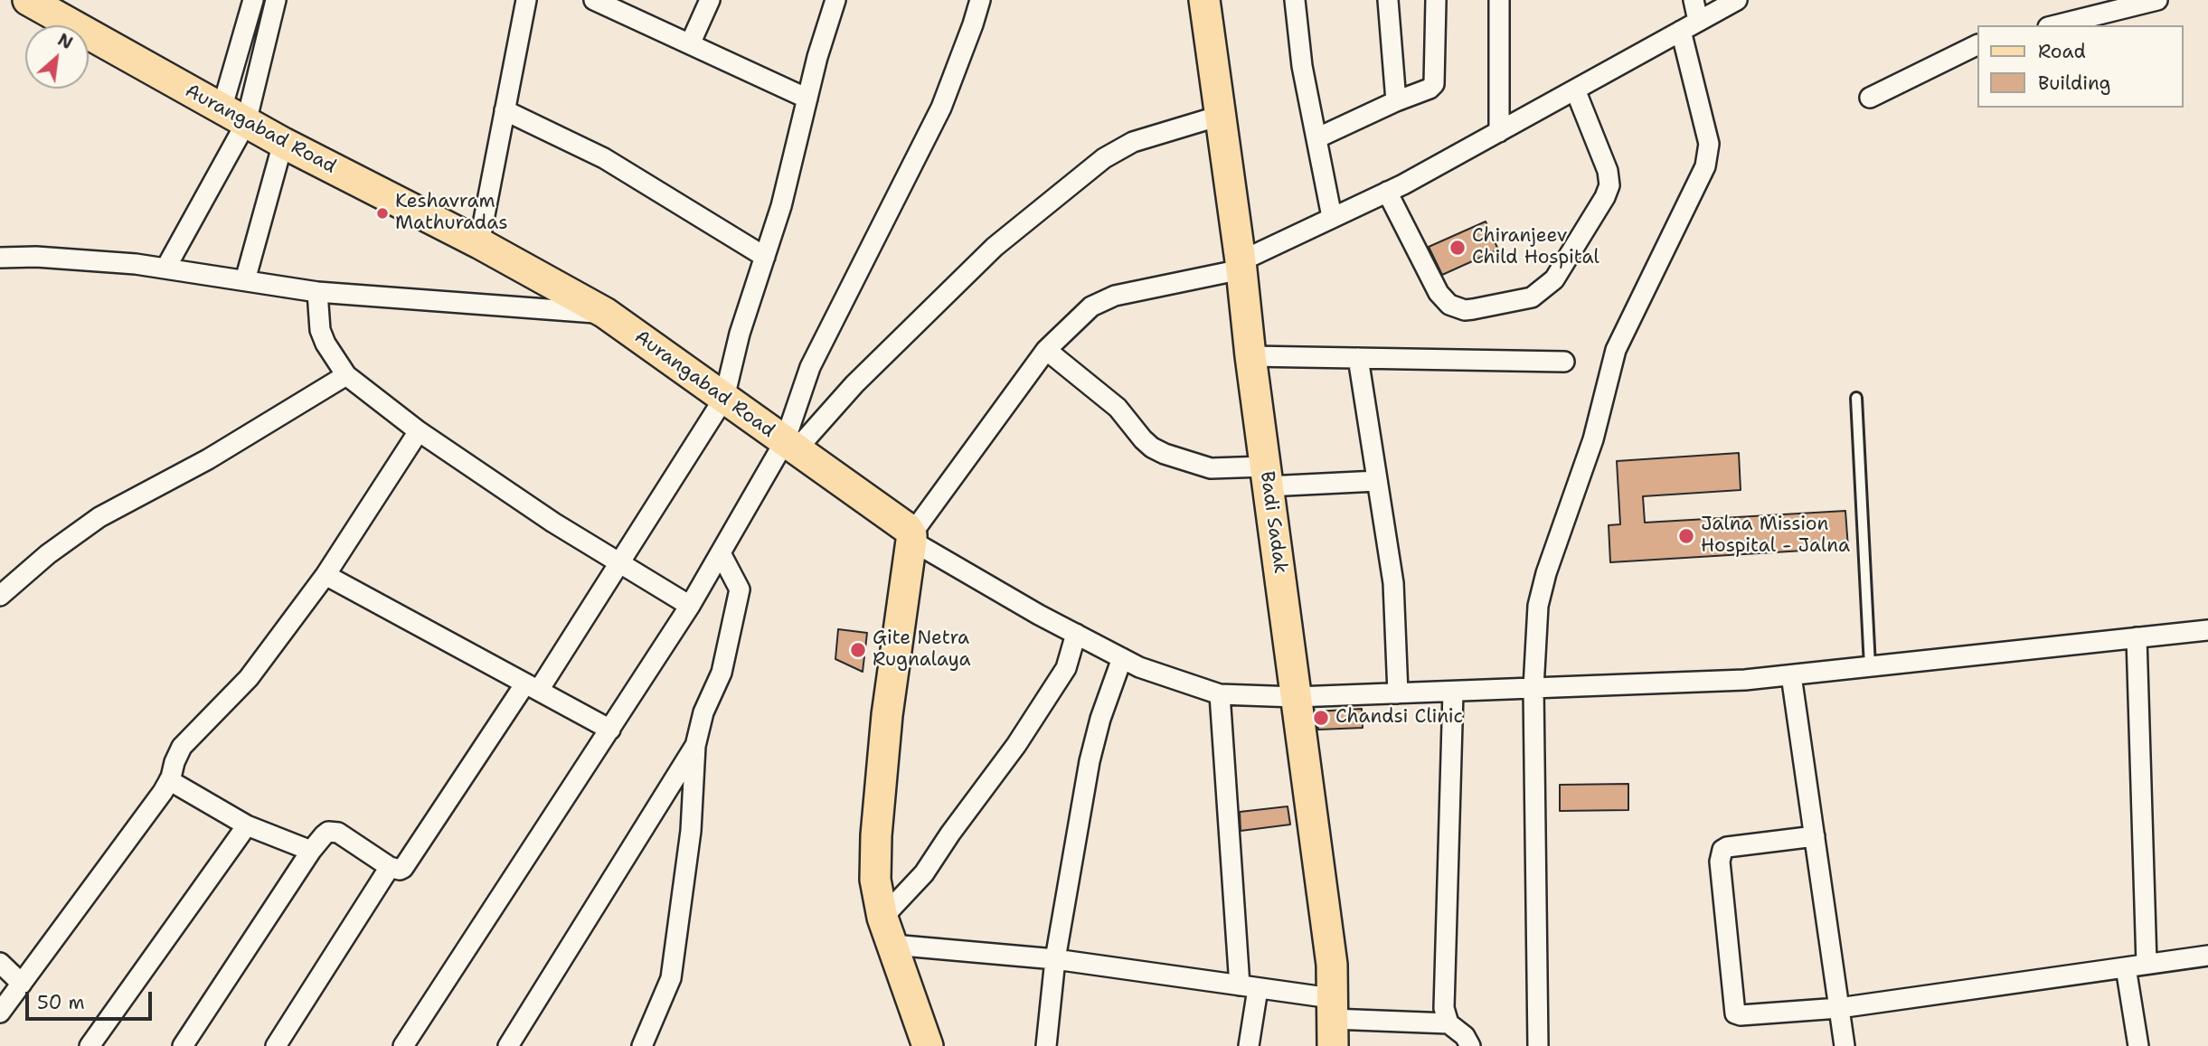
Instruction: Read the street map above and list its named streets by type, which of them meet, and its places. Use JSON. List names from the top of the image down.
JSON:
{
  "streets": {
    "main road": ["Aurangabad Road", "Badi Sadak"]
  },
  "places": [
    "Keshavram Mathuradas",
    "Chiranjeev Child Hospital",
    "Jalna Mission Hospital - Jalna",
    "Gite Netra Rugnalaya",
    "Chandsi Clinic"
  ],
  "legend": ["Road", "Building"],
  "scale_bar": "50 m",
  "north": "top right"
}
